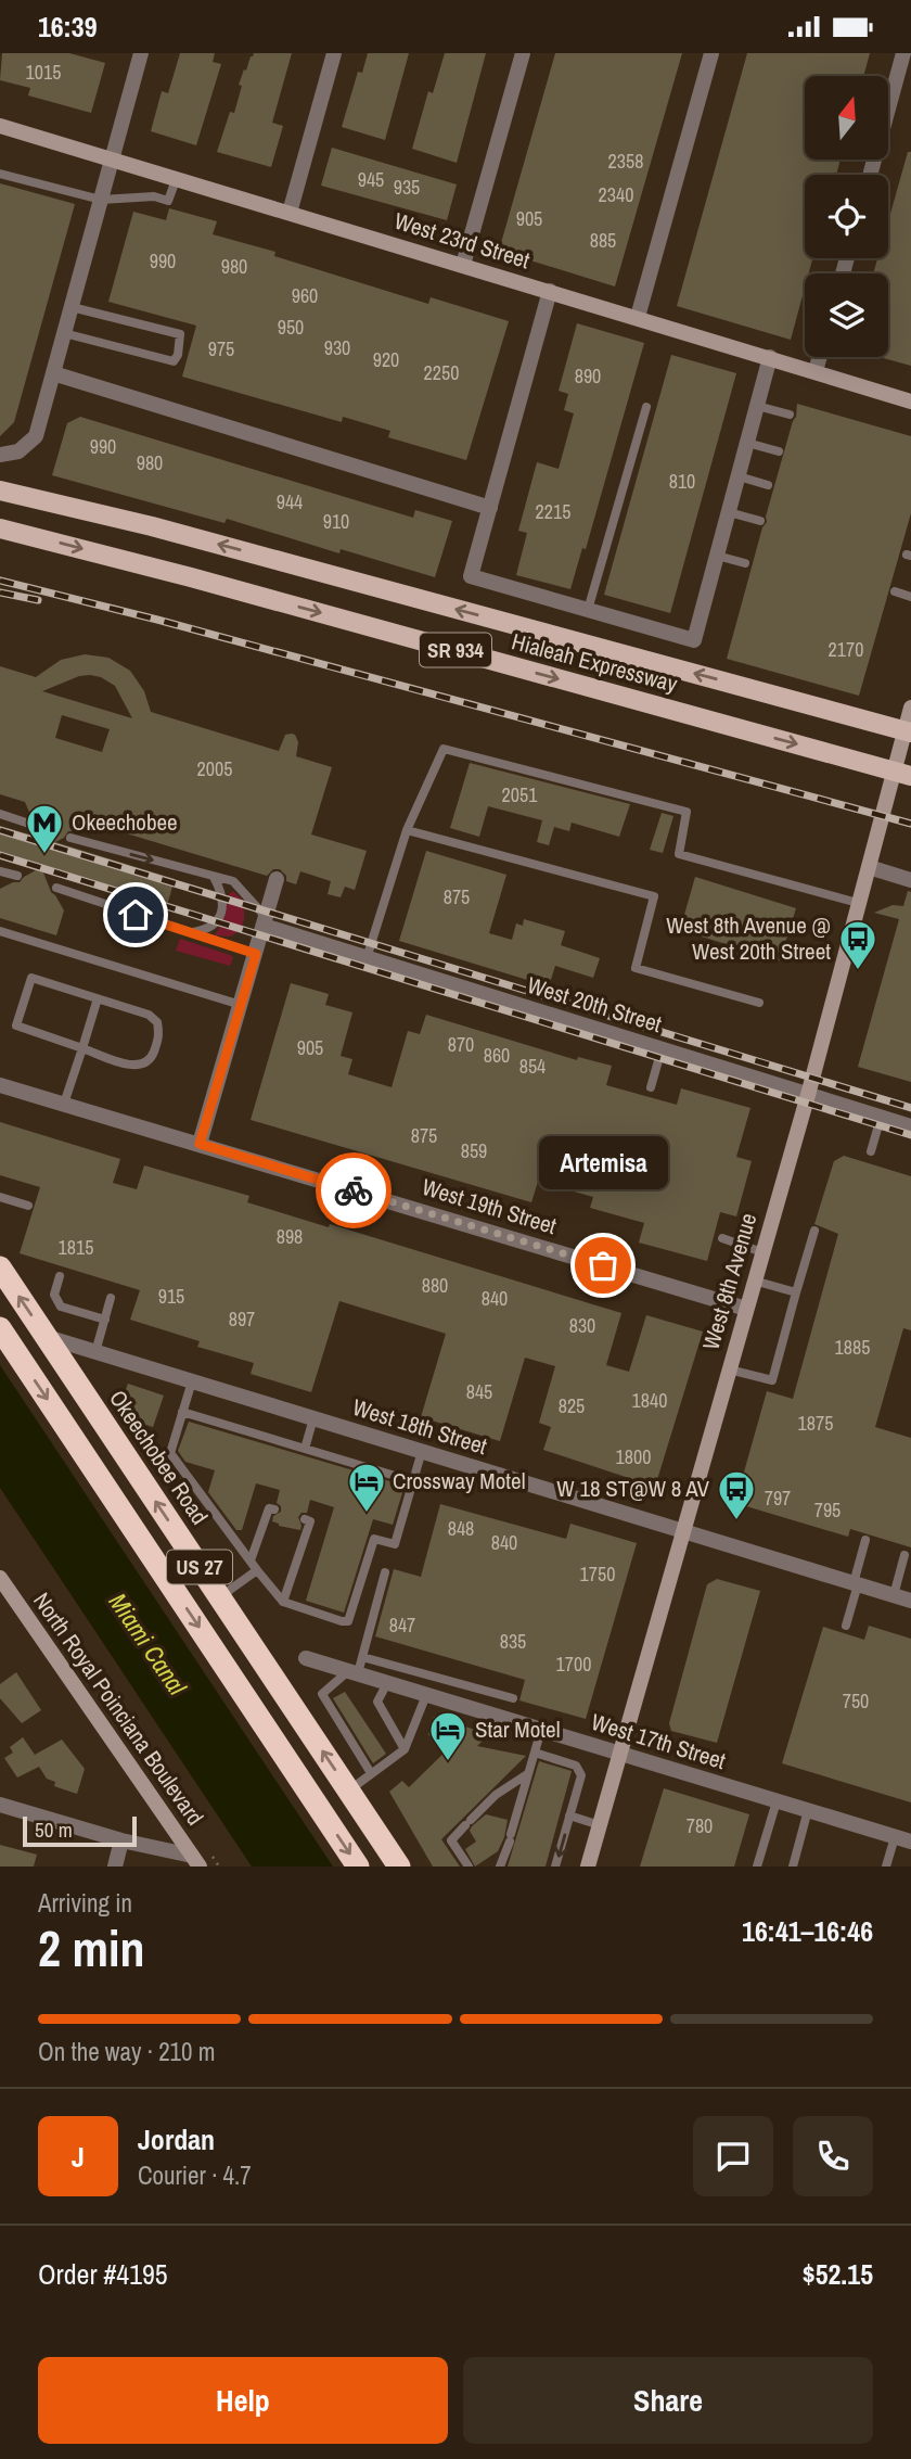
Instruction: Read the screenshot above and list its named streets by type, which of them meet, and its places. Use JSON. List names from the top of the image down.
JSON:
{
  "streets": {
    "highway": ["Okeechobee Road", "US 27"],
    "main road": ["SR 934", "Hialeah Expressway"],
    "street": [
      "West 23rd Street",
      "West 20th Street",
      "West 19th Street",
      "West 8th Avenue",
      "West 18th Street",
      "North Royal Poinciana Boulevard",
      "West 17th Street"
    ]
  },
  "crossings": [
    ["Hialeah Expressway", "West 8th Avenue"],
    ["West 20th Street", "West 8th Avenue"],
    ["West 19th Street", "West 8th Avenue"],
    ["West 8th Avenue", "West 18th Street"],
    ["West 8th Avenue", "West 17th Street"],
    ["West 18th Street", "Okeechobee Road"]
  ],
  "water": ["Miami Canal"],
  "places": {
    "metro station": ["Okeechobee"],
    "bus stop": ["West 8th Avenue @ West 20th Street", "W 18 ST@W 8 AV"],
    "other": ["Artemisa"],
    "hotel": ["Crossway Motel", "Star Motel"]
  },
  "house_numbers": [
    "1015",
    "2358",
    "945",
    "935",
    "2340",
    "905",
    "885",
    "990",
    "980",
    "960",
    "950",
    "930",
    "975",
    "920",
    "2250",
    "890",
    "990",
    "980",
    "810",
    "944",
    "2215",
    "910",
    "2170",
    "2005",
    "2051",
    "875",
    "870",
    "905",
    "860",
    "854",
    "875",
    "859",
    "898",
    "1815",
    "880",
    "915",
    "840",
    "897",
    "830",
    "1885",
    "845",
    "1840",
    "825",
    "1875",
    "1800",
    "797",
    "795",
    "848",
    "840",
    "1750",
    "847",
    "835",
    "1700",
    "750",
    "780"
  ],
  "scale_bar": "50 m",
  "north": "top",
  "page": {
    "status": "16:39",
    "bubble": "Artemisa",
    "scale": "50 m",
    "heading": ["2 min", "Arriving in", "16:41–16:46"],
    "panel": [
      "Jordan",
      "Courier · 4.7",
      "Order #4195",
      "$52.15"
    ],
    "bar": "On the way · 210 m",
    "round": "J",
    "buttons": ["Help", "Share"]
  }
}
